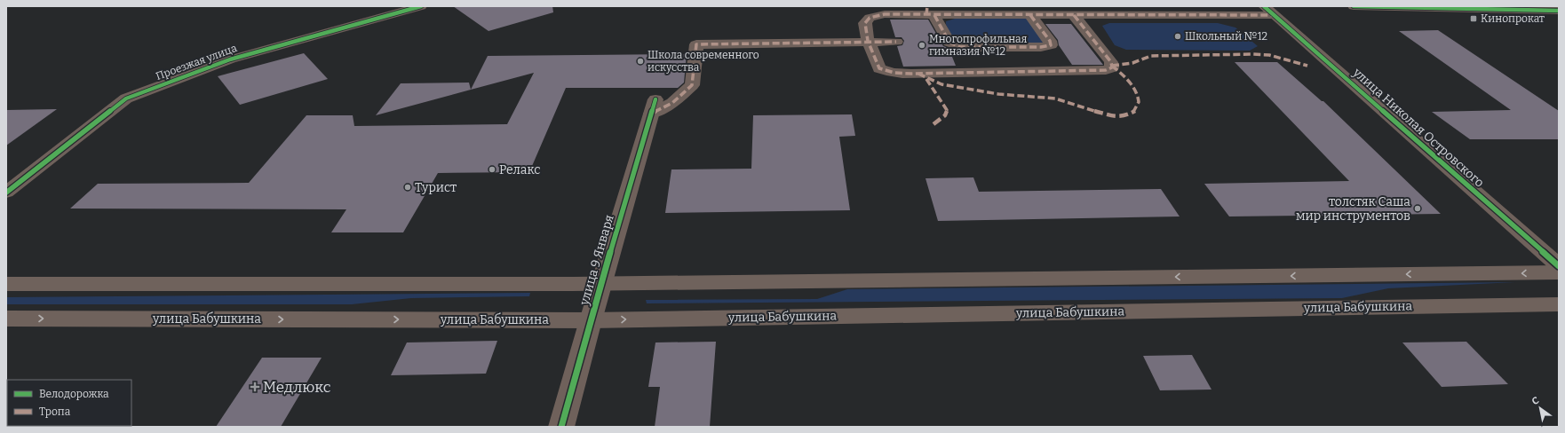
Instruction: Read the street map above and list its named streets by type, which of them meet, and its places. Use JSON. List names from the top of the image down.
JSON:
{
  "streets": {
    "main road": ["улица Бабушкина"],
    "street": ["Проезжая улица", "улица Николая Островского", "улица 9 Января"]
  },
  "crossings": [
    ["улица 9 Января", "улица Бабушкина"]
  ],
  "places": {
    "transit": ["Кинопрокат"],
    "other": [
      "Школьный №12",
      "Многопрофильная гимназия №12",
      "Школа современного искусства",
      "Релакс",
      "Турист",
      "толстяк Саша мир инструментов"
    ],
    "health": ["Медлюкс"]
  },
  "legend": ["Велодорожка", "Тропа"],
  "north": "top left"
}
